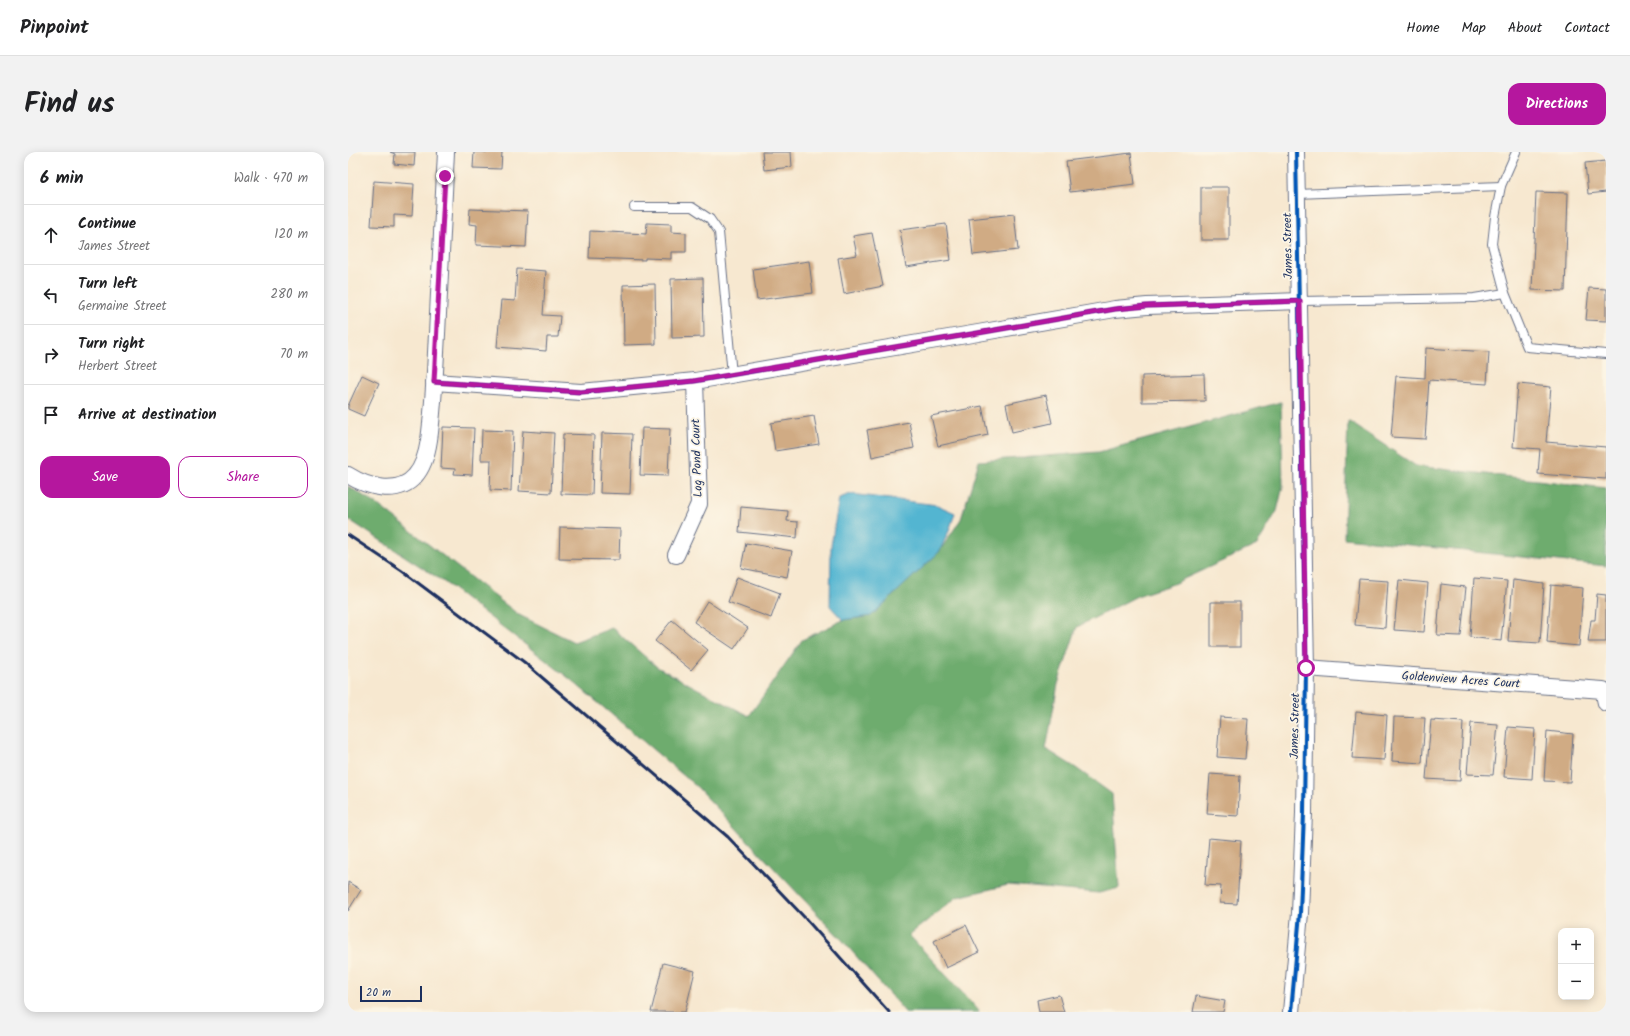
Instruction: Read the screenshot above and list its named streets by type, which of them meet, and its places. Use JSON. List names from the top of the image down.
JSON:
{
  "streets": {
    "street": ["James Street", "Log Pond Court", "Goldenview Acres Court"]
  },
  "crossings": [
    ["James Street", "Goldenview Acres Court"]
  ],
  "scale_bar": "20 m",
  "page": {
    "header": "Pinpoint",
    "nav": [
      "Home",
      "Map",
      "About",
      "Contact"
    ],
    "title": "Find us",
    "buttons": [
      "Directions",
      ["Save", "Share"]
    ],
    "heading": ["6 min", "Walk · 470 m"],
    "list": [
      ["Continue", "James Street", "120 m"],
      ["Turn left", "Germaine Street", "280 m"],
      ["Turn right", "Herbert Street", "70 m"],
      "Arrive at destination"
    ],
    "map_buttons": ["+", "−"],
    "scale": "20 m"
  }
}
